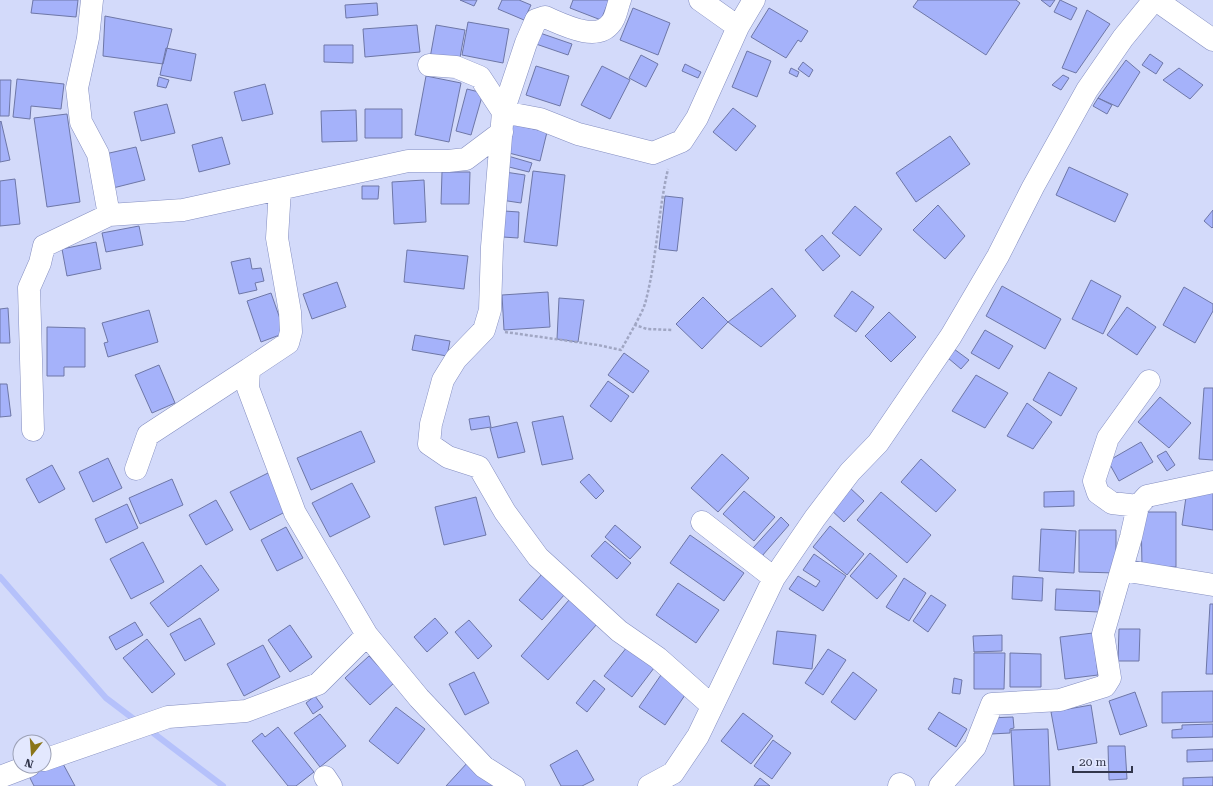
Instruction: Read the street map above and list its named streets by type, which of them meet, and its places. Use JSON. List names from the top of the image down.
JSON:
{
  "scale_bar": "20 m",
  "north": "bottom"
}
